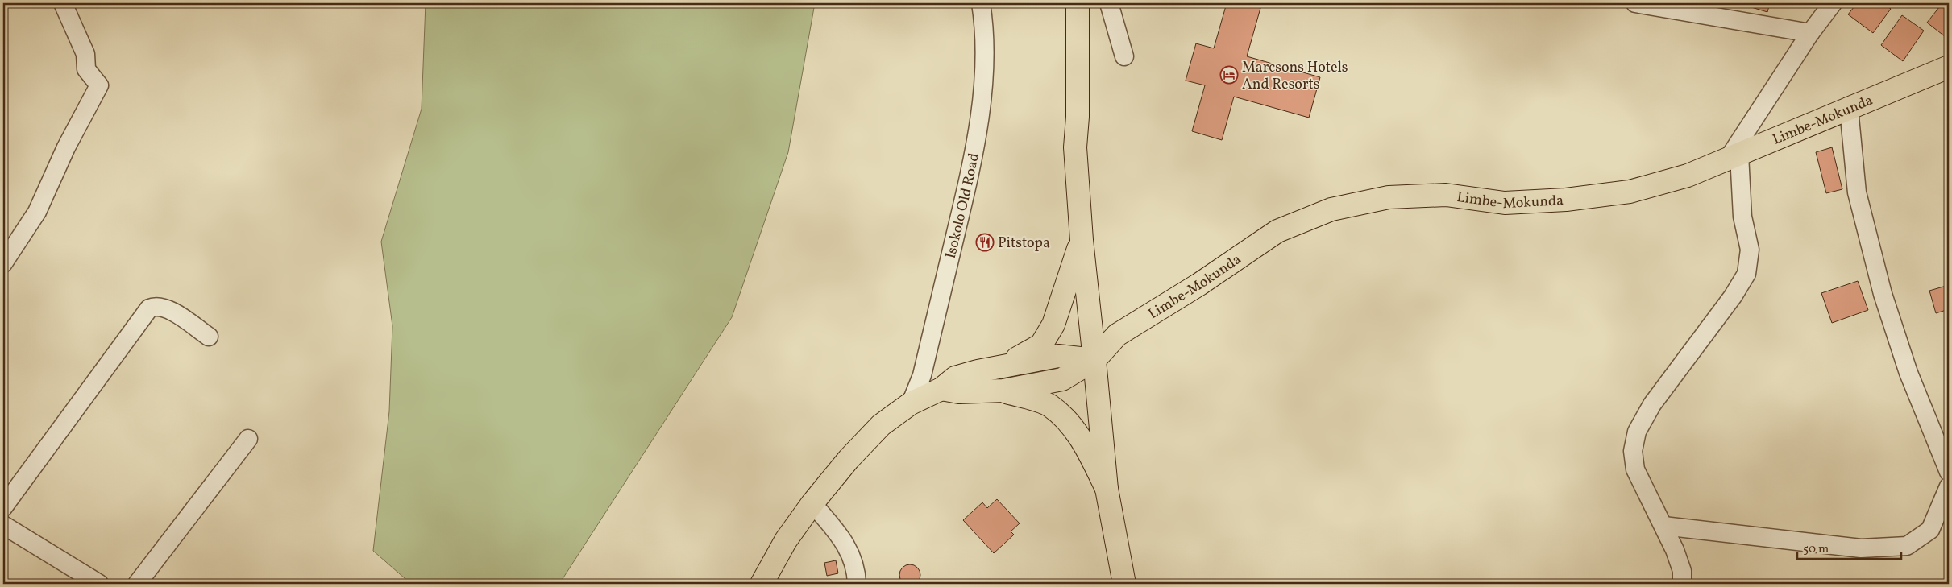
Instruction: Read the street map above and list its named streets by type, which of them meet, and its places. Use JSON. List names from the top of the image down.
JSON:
{
  "streets": {
    "main road": ["Limbe-Mokunda"],
    "street": ["Isokolo Old Road"]
  },
  "places": {
    "hotel": ["Marcsons Hotels And Resorts"],
    "restaurant": ["Pitstopa"]
  },
  "scale_bar": "50 m"
}
